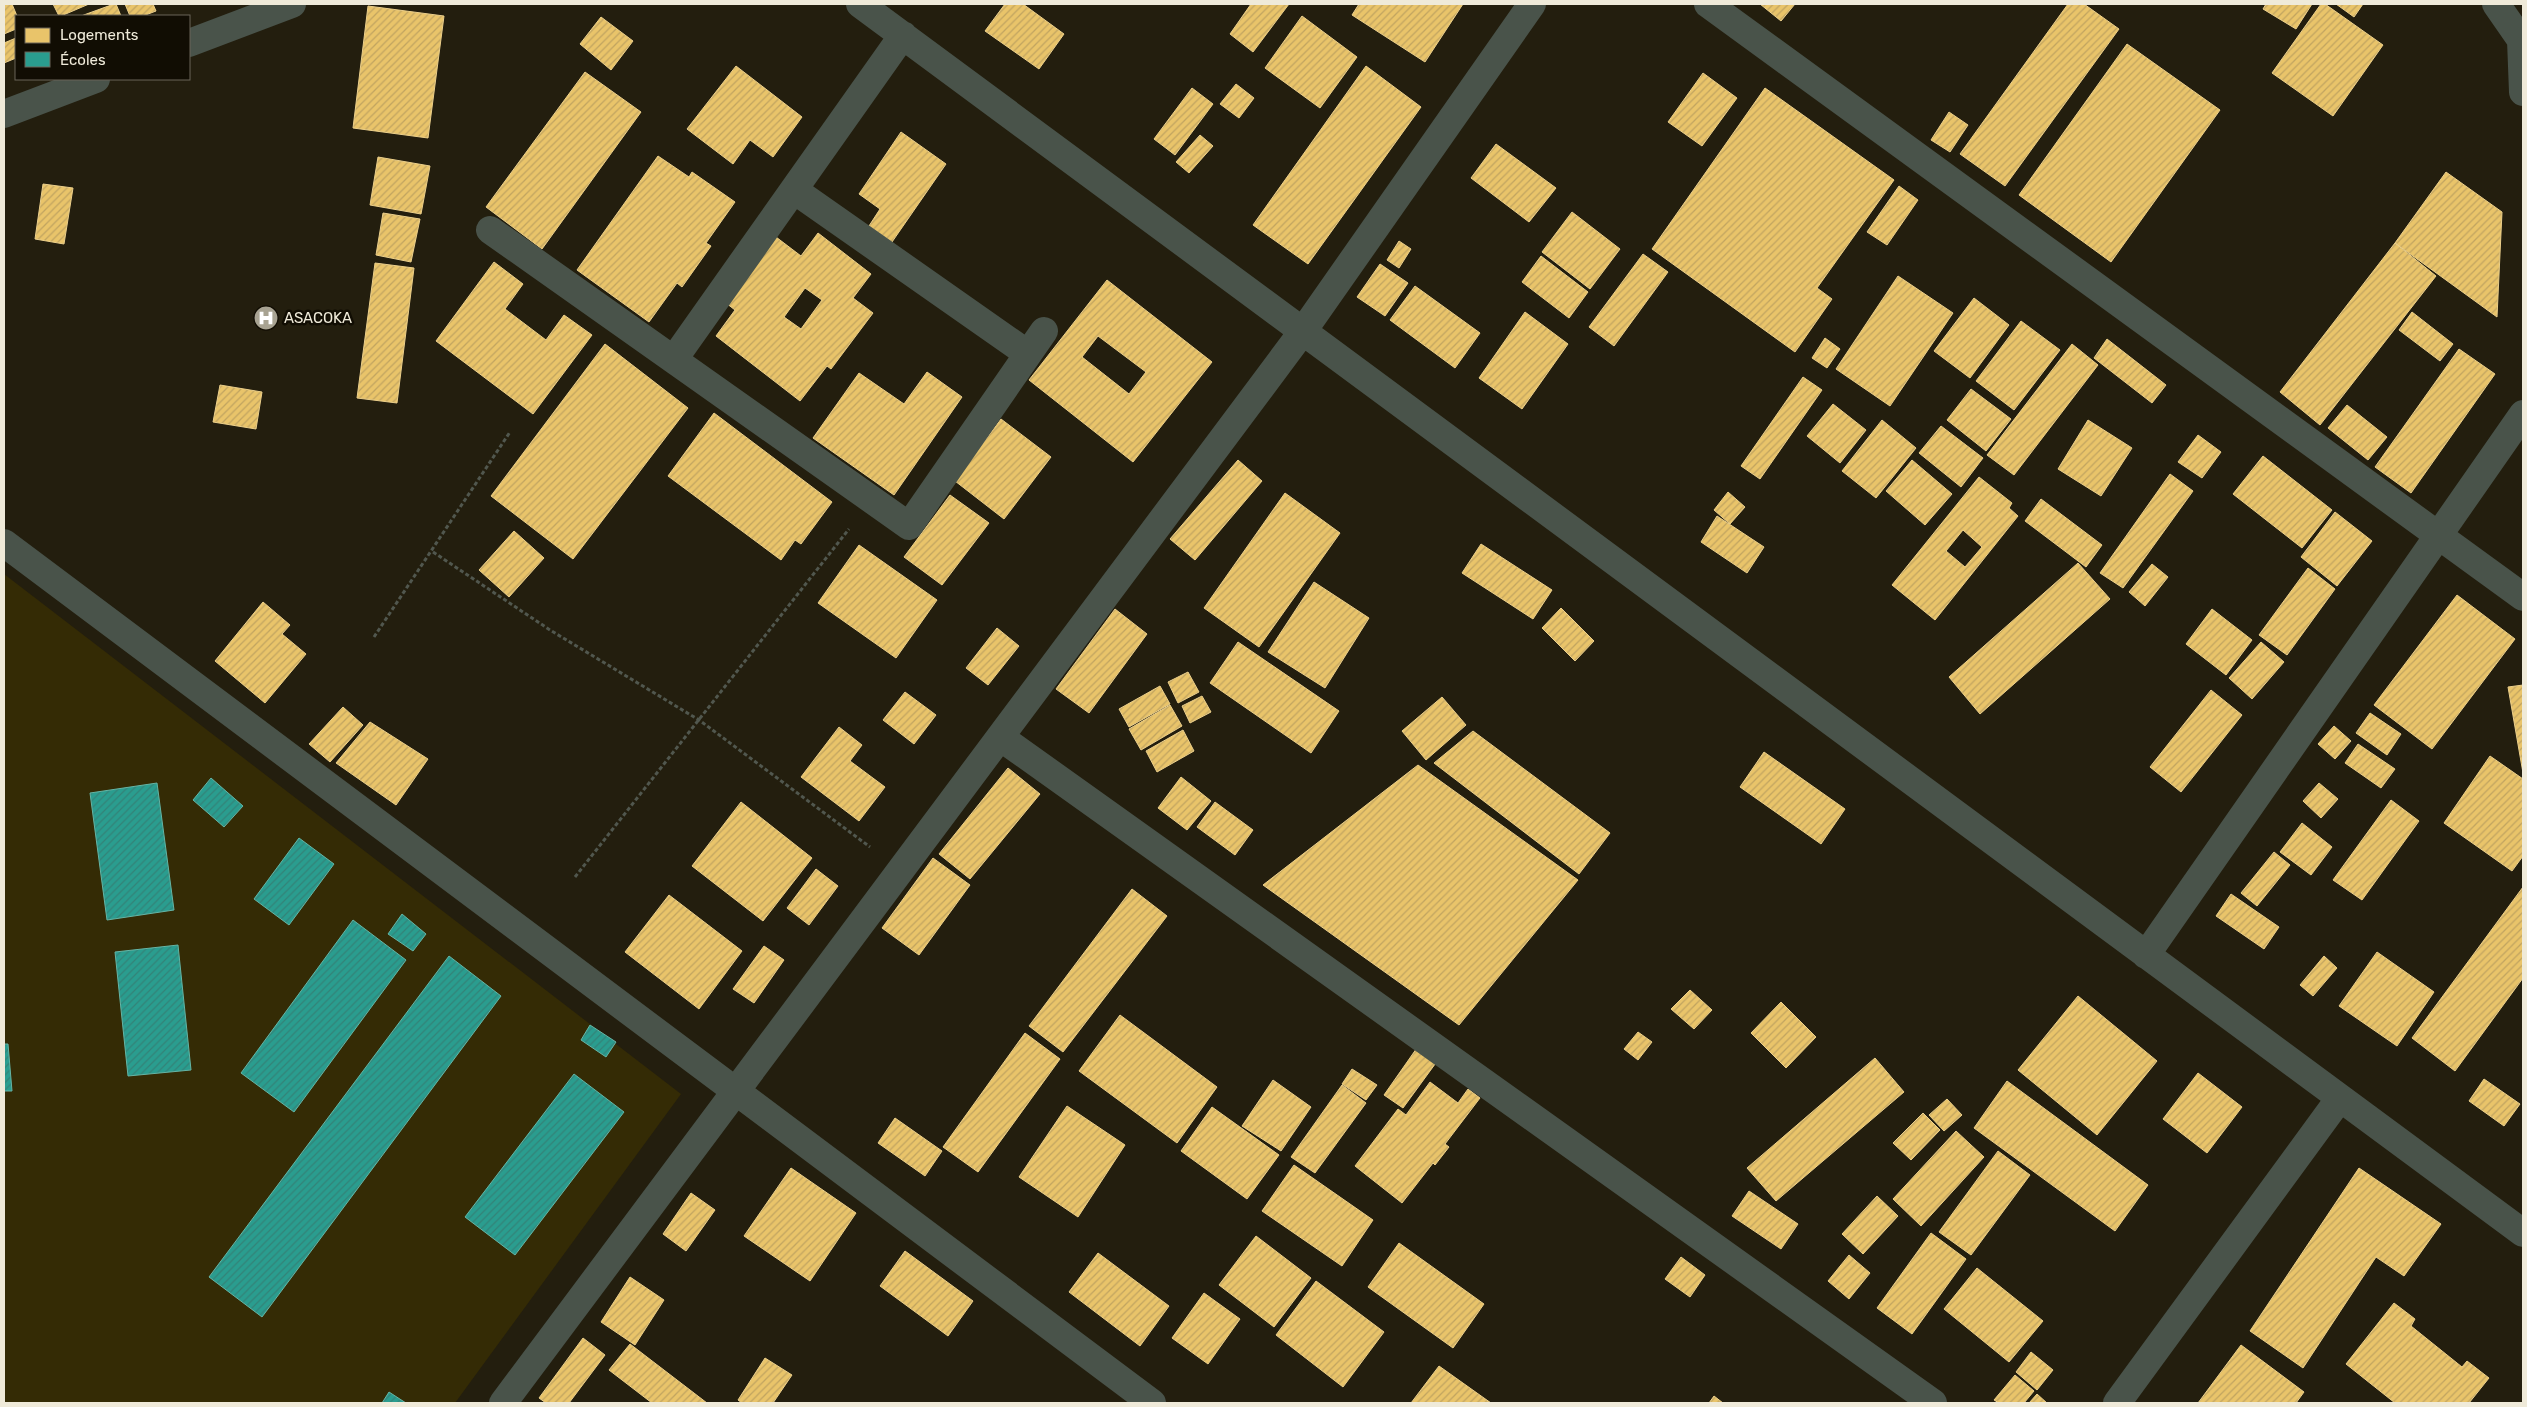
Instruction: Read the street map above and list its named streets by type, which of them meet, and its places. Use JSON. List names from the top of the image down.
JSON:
{
  "places": {
    "hospital": ["ASACOKA"]
  },
  "legend": ["Logements", "Écoles"]
}
